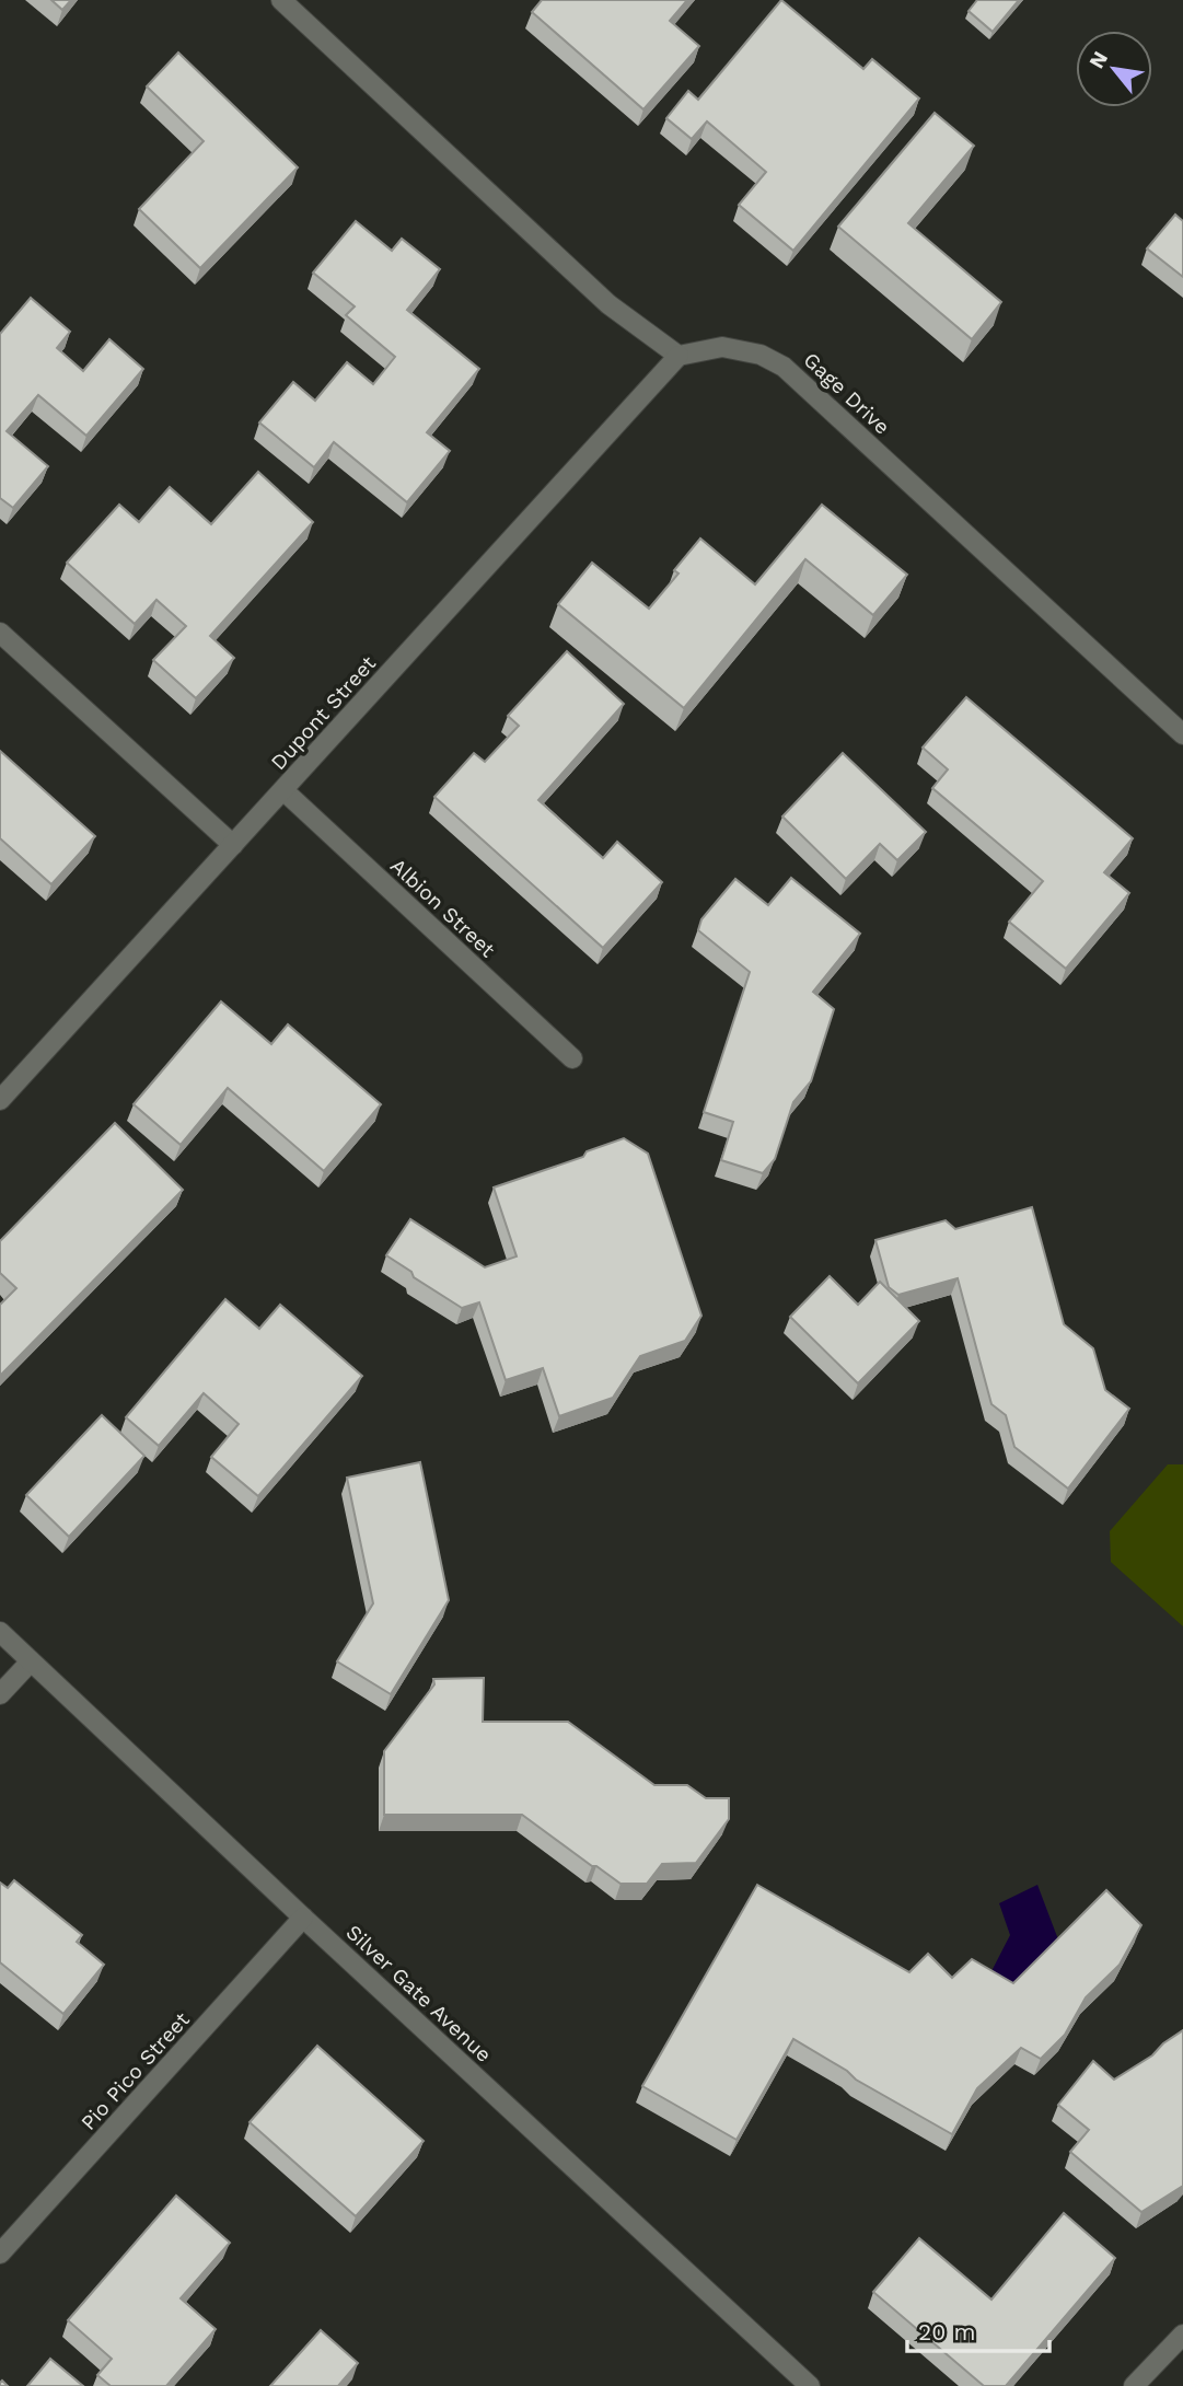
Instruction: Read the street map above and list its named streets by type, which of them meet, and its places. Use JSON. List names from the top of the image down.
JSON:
{
  "streets": {
    "street": [
      "Gage Drive",
      "Dupont Street",
      "Albion Street",
      "Silver Gate Avenue",
      "Pio Pico Street"
    ]
  },
  "crossings": [
    ["Gage Drive", "Dupont Street"],
    ["Dupont Street", "Albion Street"],
    ["Silver Gate Avenue", "Pio Pico Street"]
  ],
  "scale_bar": "20 m",
  "north": "top left"
}
